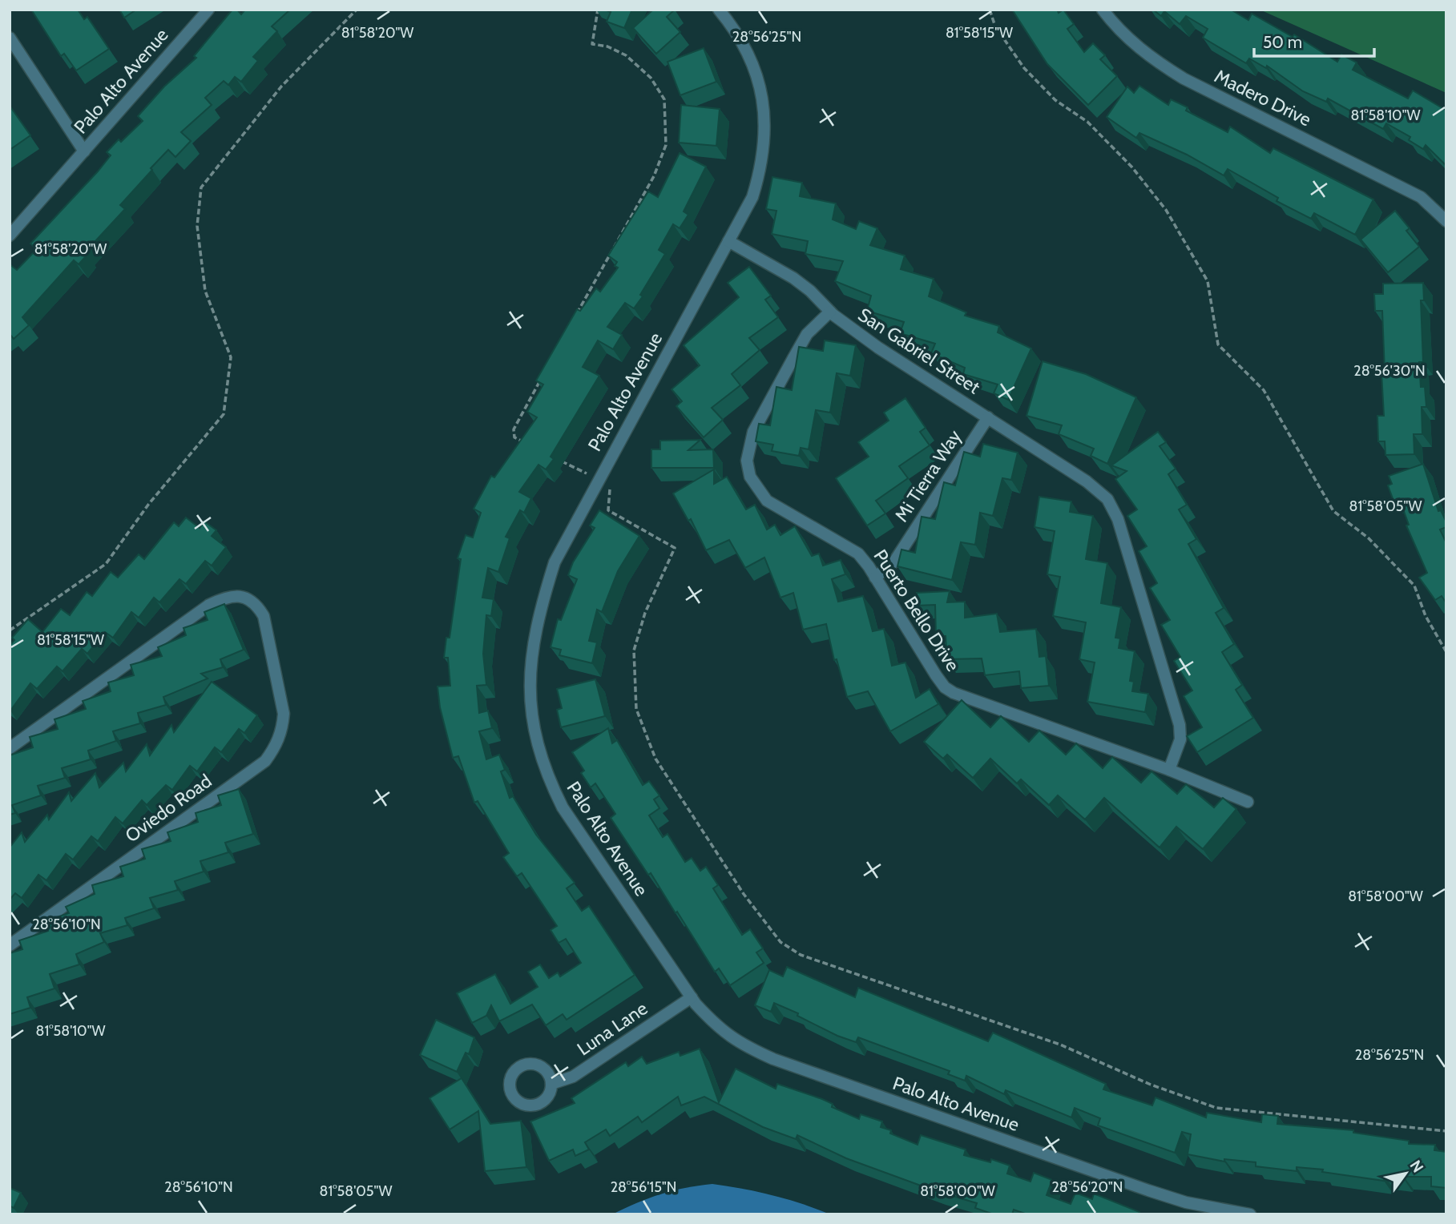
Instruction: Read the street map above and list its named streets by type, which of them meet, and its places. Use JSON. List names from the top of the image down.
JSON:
{
  "streets": {
    "street": [
      "Palo Alto Avenue",
      "Madero Drive",
      "San Gabriel Street",
      "Mi Tierra Way",
      "Puerto Bello Drive",
      "Oviedo Road",
      "Luna Lane"
    ]
  },
  "crossings": [
    ["Palo Alto Avenue", "San Gabriel Street"],
    ["Palo Alto Avenue", "Luna Lane"],
    ["San Gabriel Street", "Mi Tierra Way"],
    ["San Gabriel Street", "Puerto Bello Drive"],
    ["Mi Tierra Way", "Puerto Bello Drive"]
  ],
  "scale_bar": "50 m",
  "north": "top right",
  "coordinates": [
    "81°58'20\"W",
    "81°58'15\"W",
    "28°56'25\"N",
    "81°58'10\"W",
    "28°56'30\"N",
    "81°58'05\"W",
    "81°58'00\"W",
    "28°56'10\"N",
    "28°56'15\"N",
    "28°56'20\"N"
  ]
}
